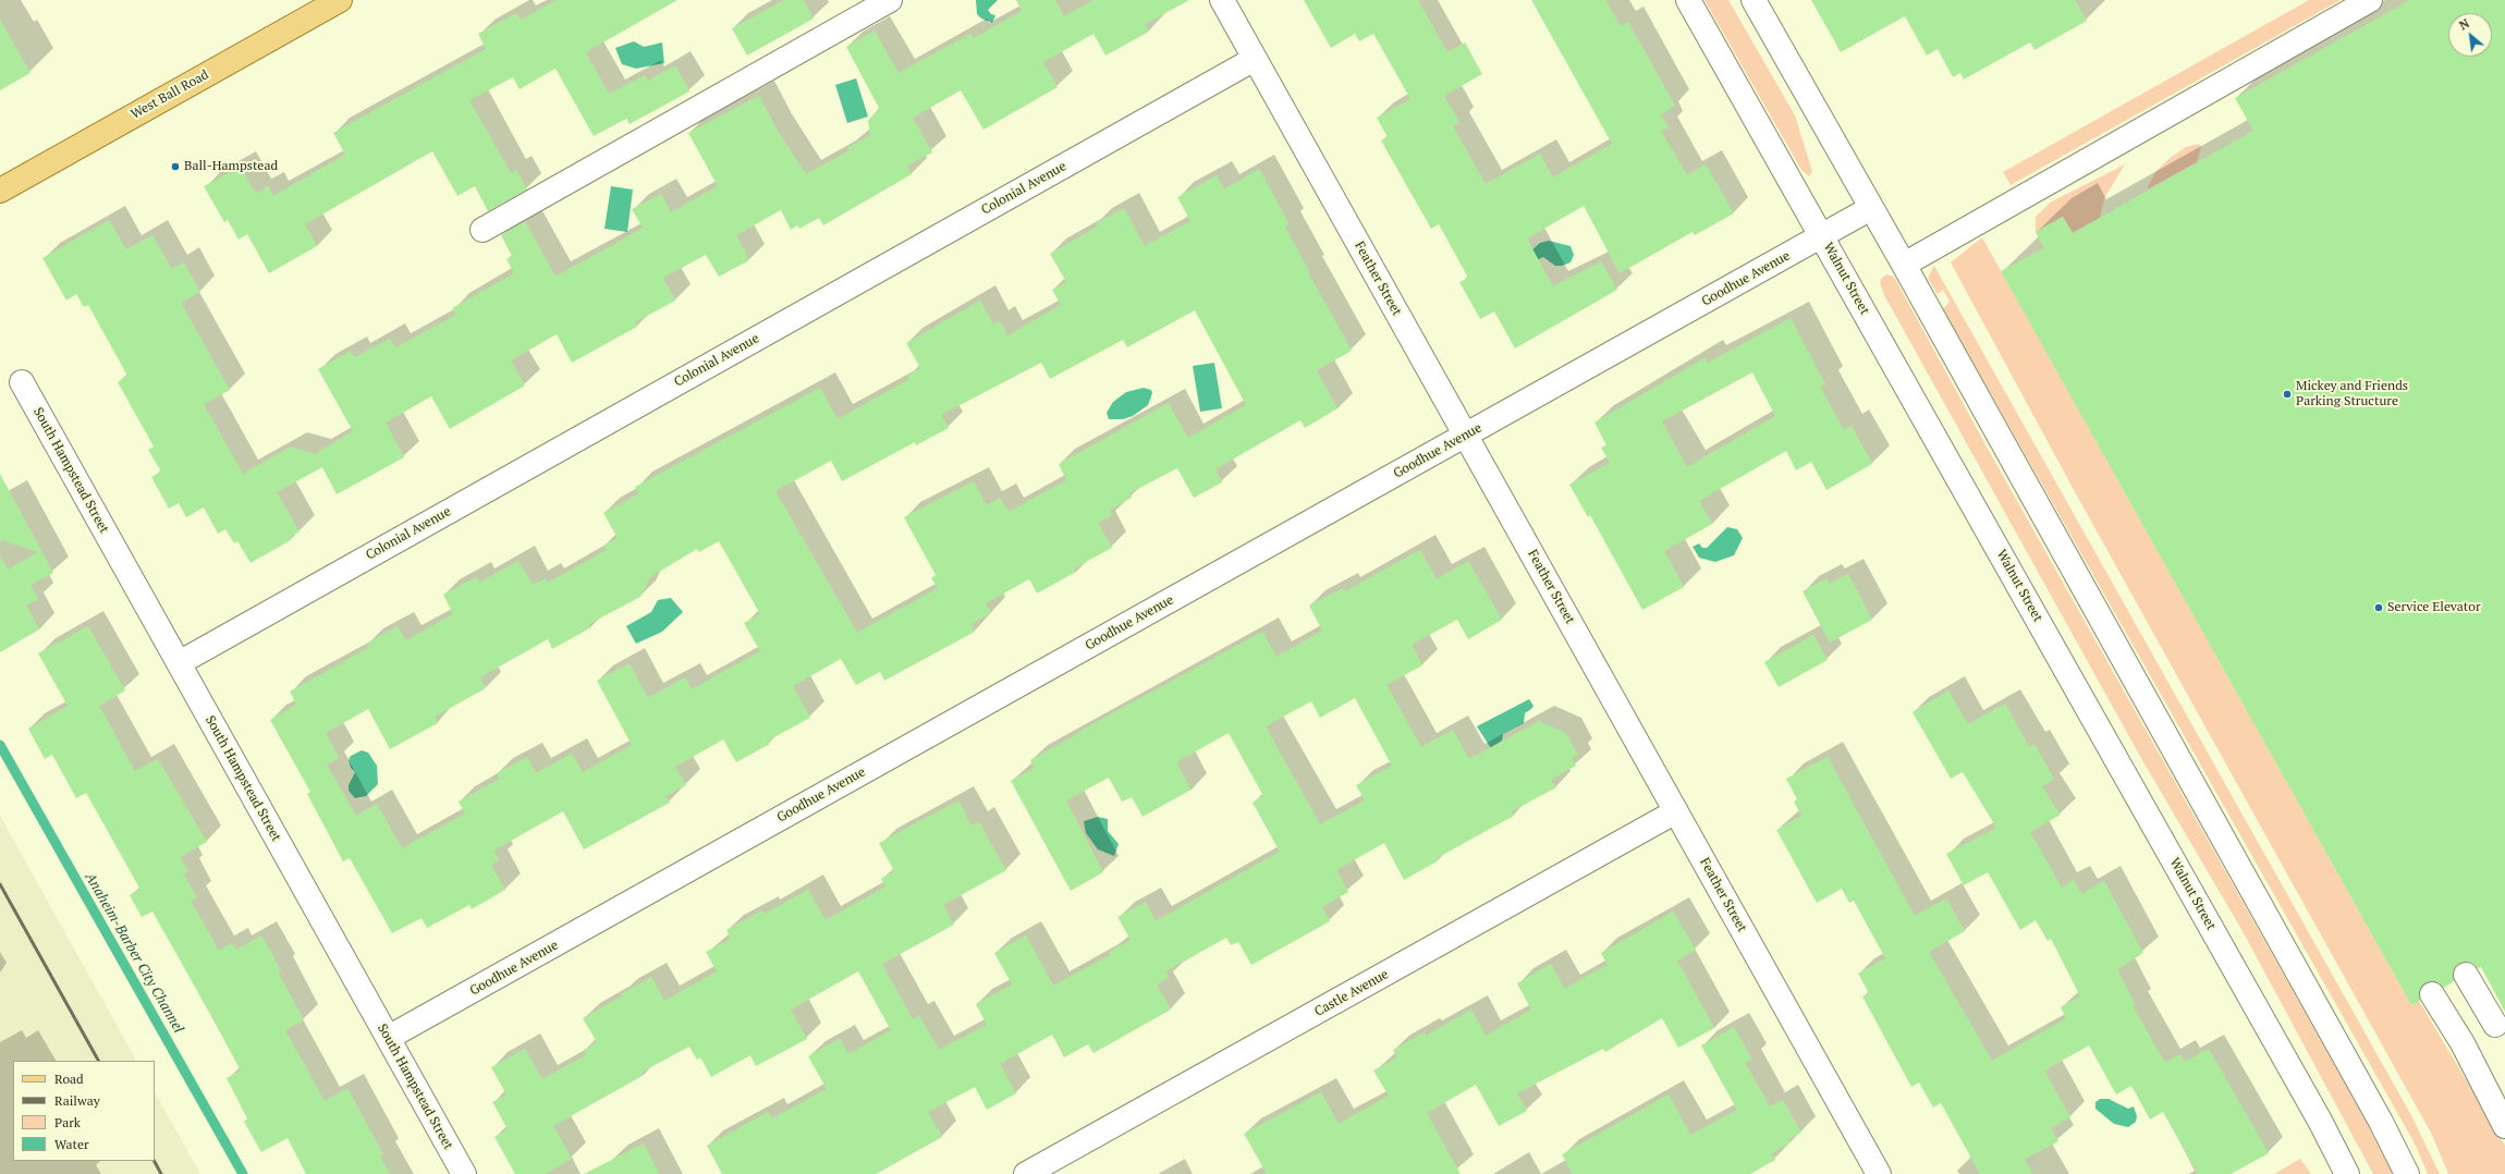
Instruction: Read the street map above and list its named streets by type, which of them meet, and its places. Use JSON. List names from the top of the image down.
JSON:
{
  "streets": {
    "main road": ["West Ball Road"],
    "street": [
      "Colonial Avenue",
      "Feather Street",
      "Goodhue Avenue",
      "Walnut Street",
      "South Hampstead Street",
      "Castle Avenue"
    ]
  },
  "crossings": [
    ["Colonial Avenue", "Feather Street"],
    ["Colonial Avenue", "South Hampstead Street"],
    ["Feather Street", "Goodhue Avenue"],
    ["Feather Street", "Castle Avenue"],
    ["Goodhue Avenue", "Walnut Street"],
    ["Goodhue Avenue", "South Hampstead Street"]
  ],
  "water": ["Anaheim-Barber City Channel"],
  "places": ["Ball-Hampstead", "Mickey and Friends Parking Structure", "Service Elevator"],
  "legend": [
    "Road",
    "Railway",
    "Park",
    "Water"
  ],
  "north": "top left"
}
